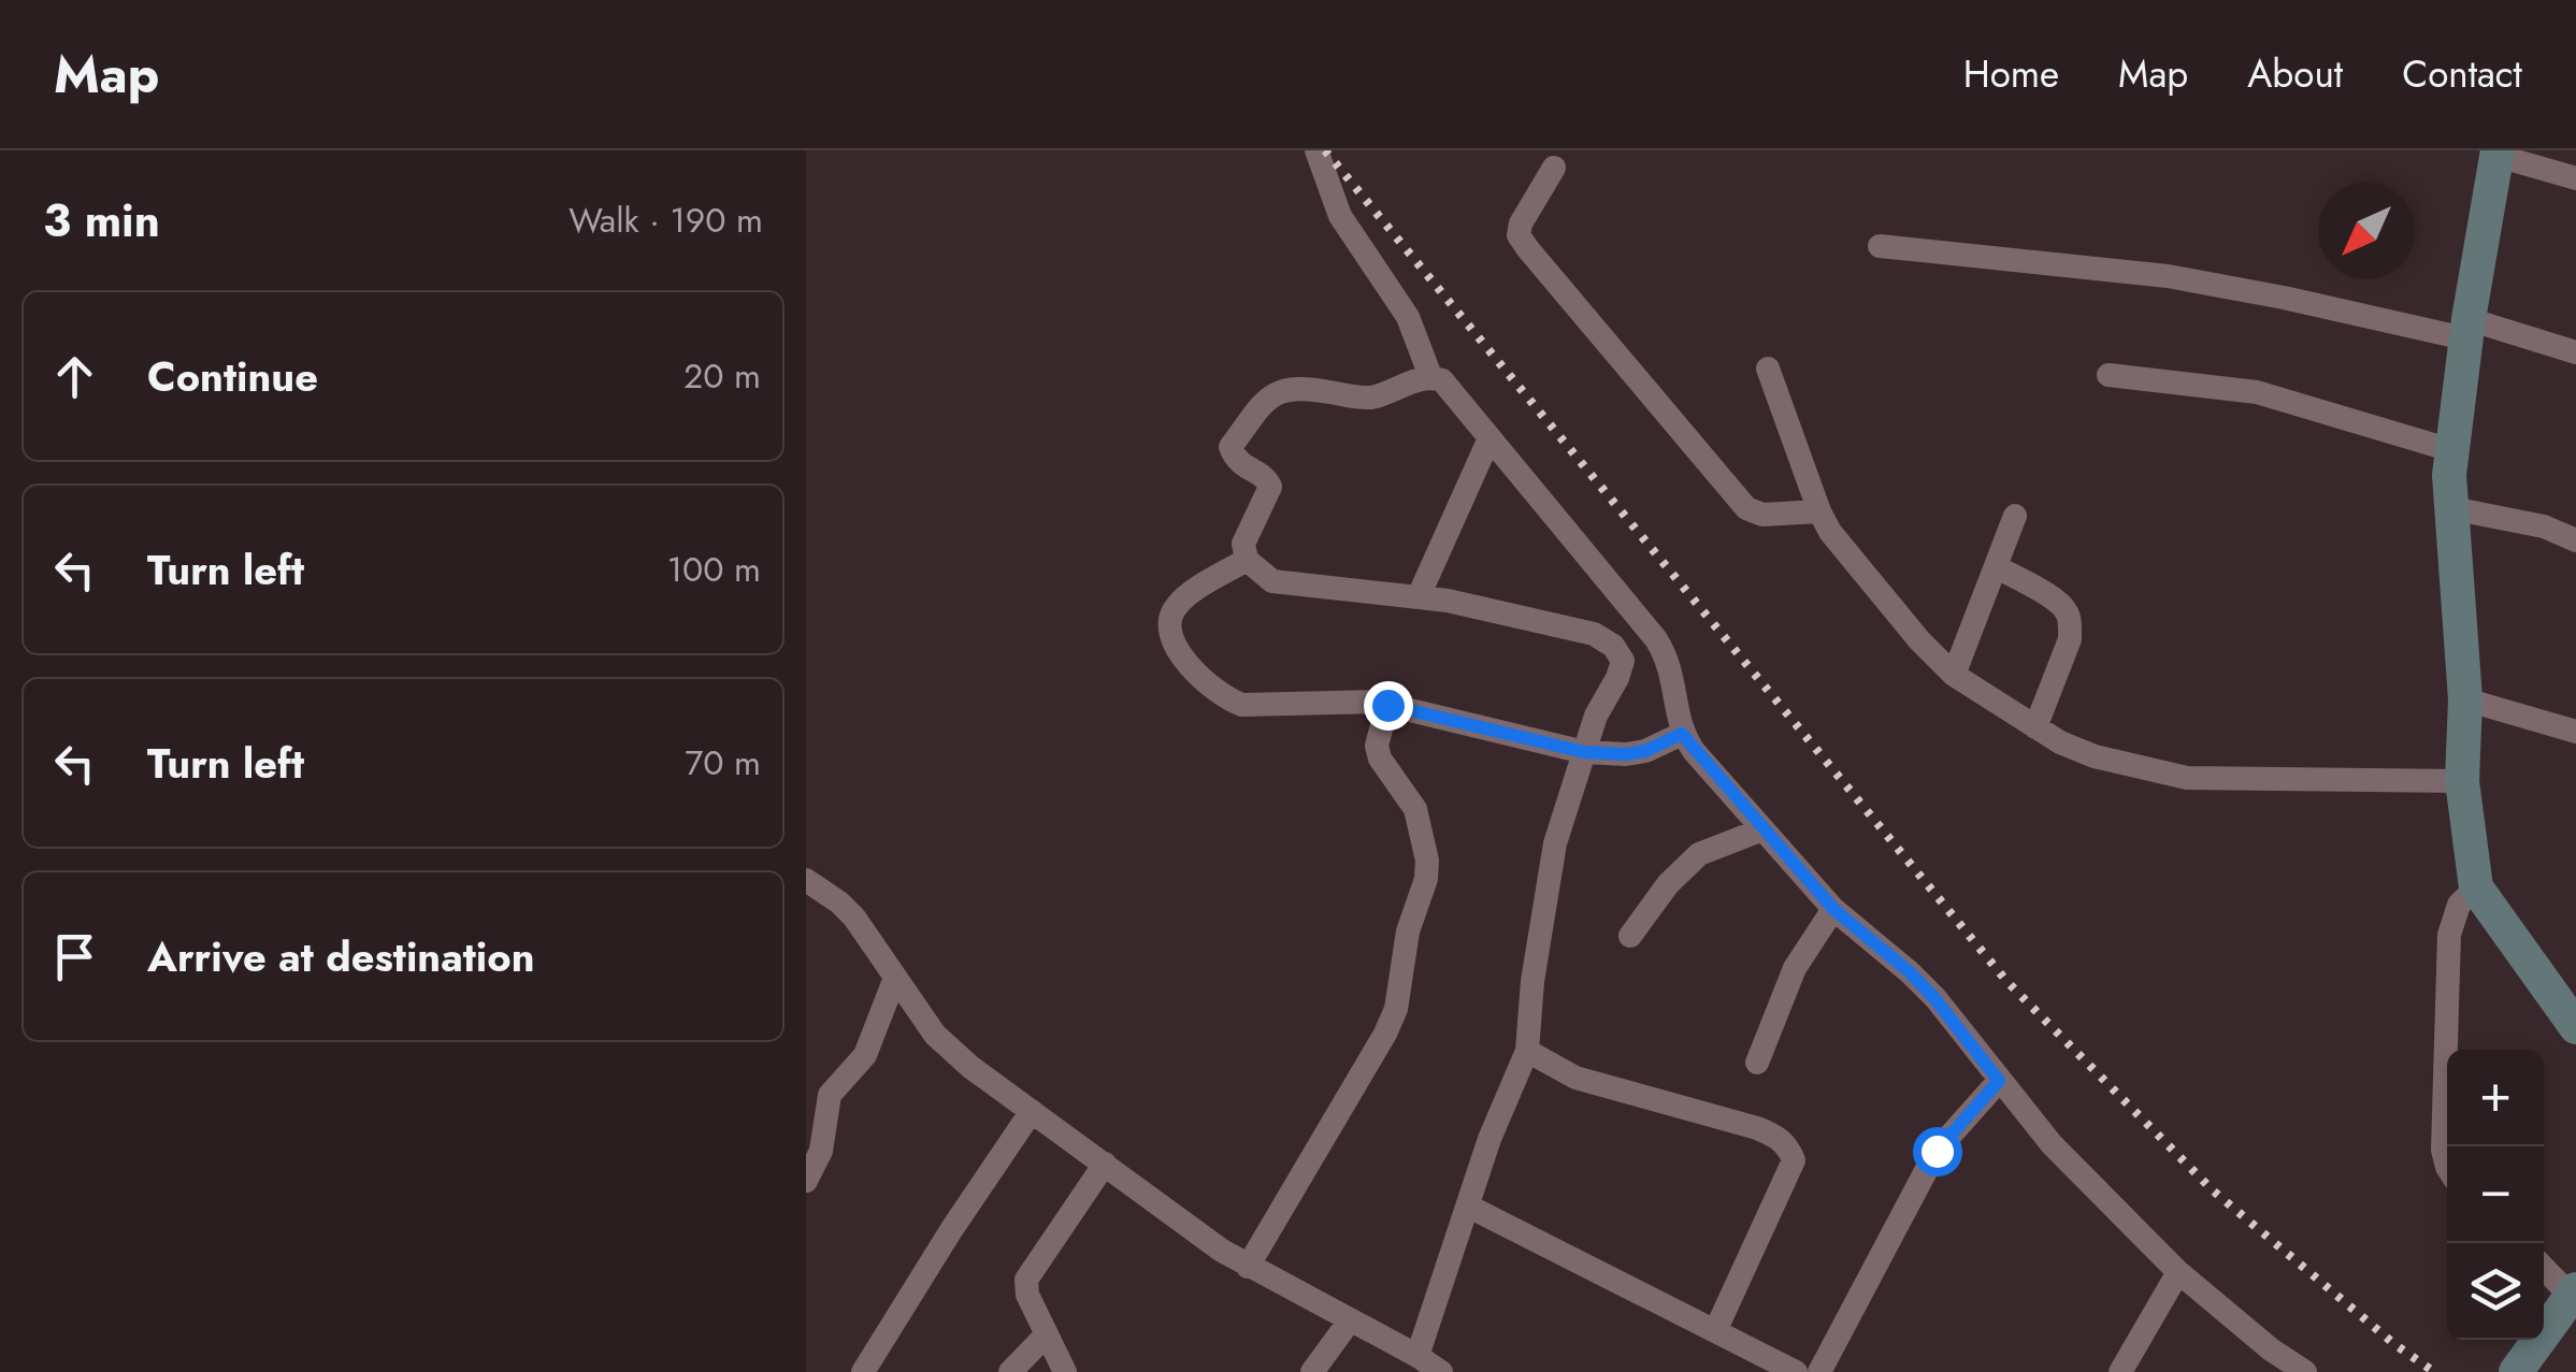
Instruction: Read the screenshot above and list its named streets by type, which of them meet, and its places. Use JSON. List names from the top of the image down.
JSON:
{
  "north": "bottom left",
  "page": {
    "header": "Map",
    "nav": [
      "Home",
      "Map",
      "About",
      "Contact"
    ],
    "heading": ["3 min", "Walk · 190 m"],
    "list": [
      ["Continue", "20 m"],
      ["Turn left", "100 m"],
      ["Turn left", "70 m"],
      "Arrive at destination"
    ],
    "map_buttons": ["+", "−"]
  }
}
